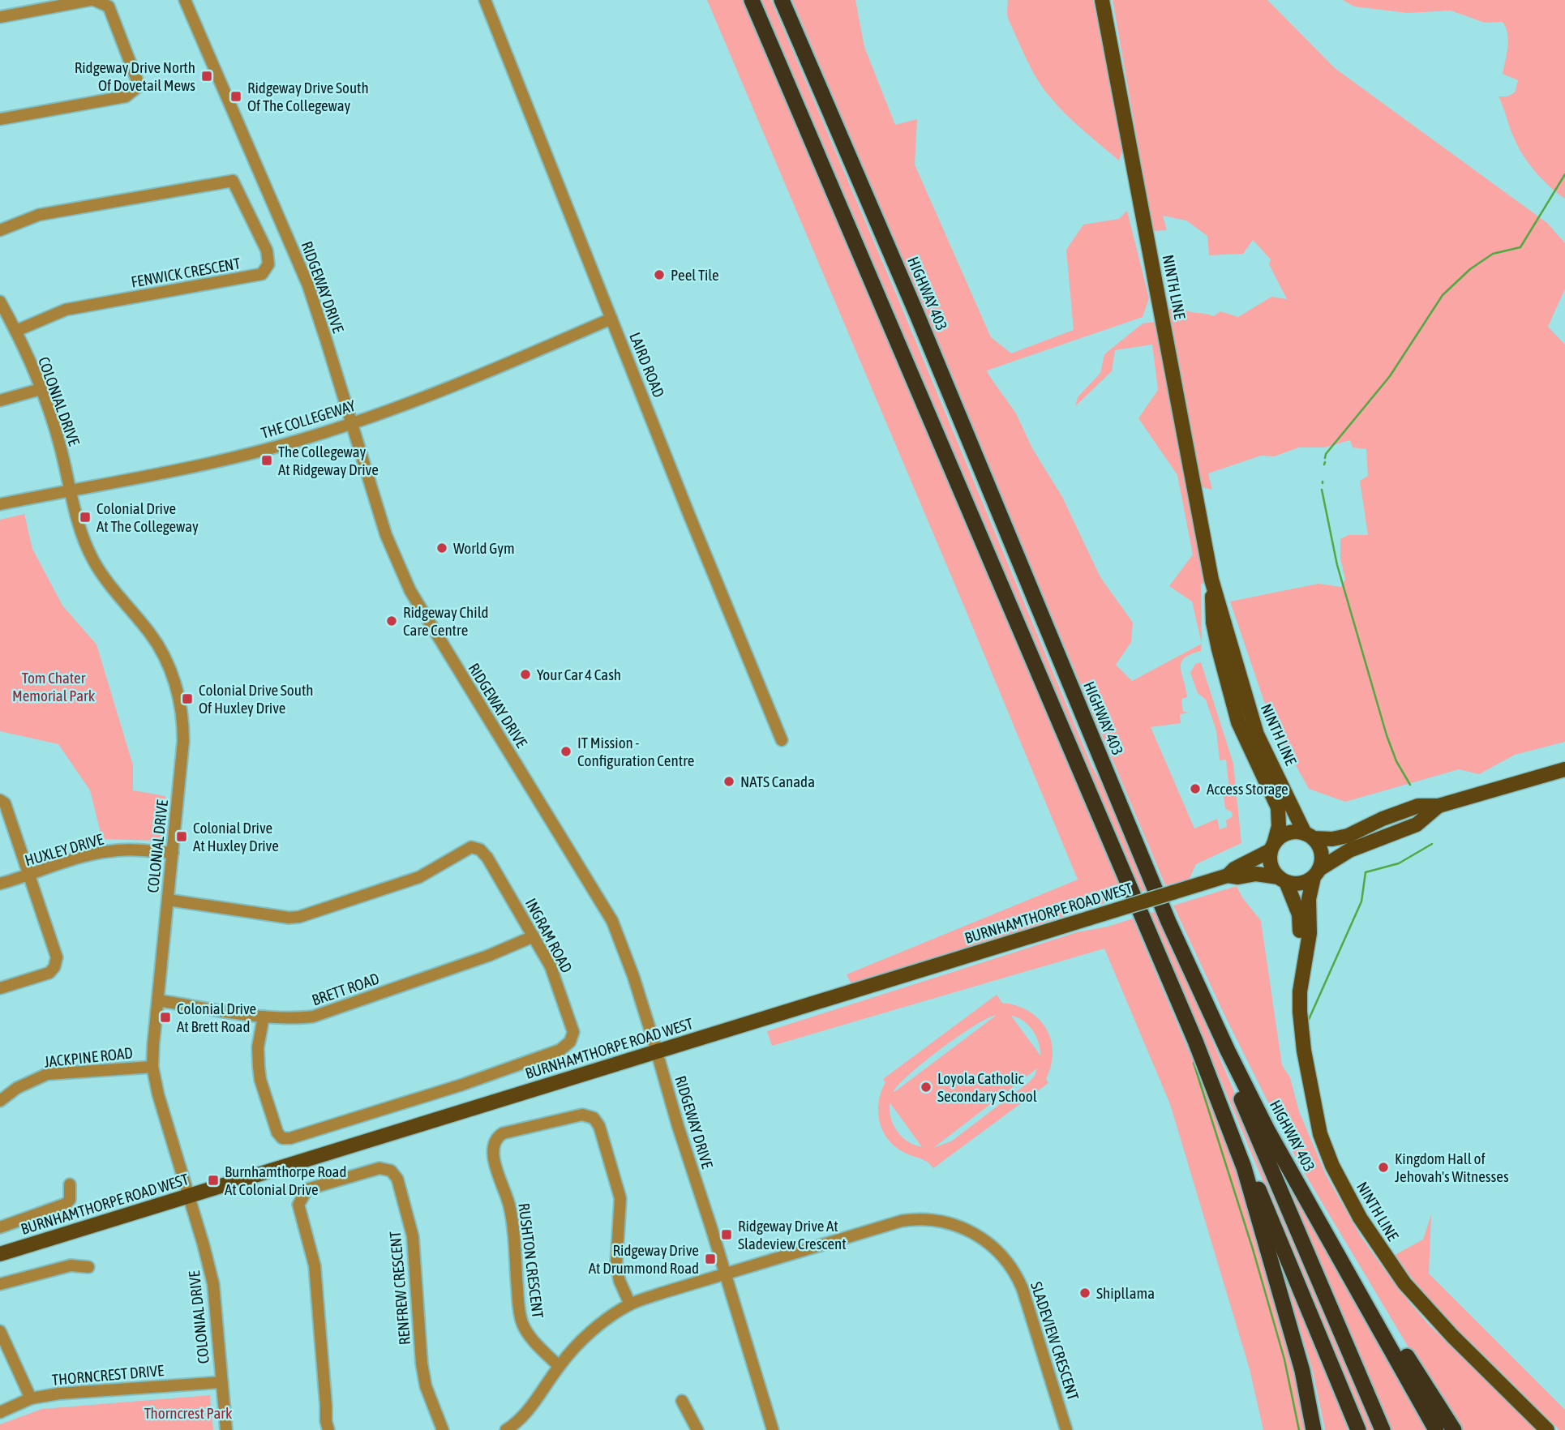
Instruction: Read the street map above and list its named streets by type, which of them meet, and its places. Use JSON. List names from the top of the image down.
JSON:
{
  "streets": {
    "highway": ["HIGHWAY 403"],
    "main road": ["NINTH LINE", "BURNHAMTHORPE ROAD WEST"],
    "street": [
      "FENWICK CRESCENT",
      "RIDGEWAY DRIVE",
      "LAIRD ROAD",
      "COLONIAL DRIVE",
      "THE COLLEGEWAY",
      "HUXLEY DRIVE",
      "INGRAM ROAD",
      "BRETT ROAD",
      "JACKPINE ROAD",
      "RUSHTON CRESCENT",
      "RENFREW CRESCENT",
      "SLADEVIEW CRESCENT",
      "THORNCREST DRIVE"
    ]
  },
  "crossings": [
    ["FENWICK CRESCENT", "COLONIAL DRIVE"],
    ["RIDGEWAY DRIVE", "THE COLLEGEWAY"],
    ["RIDGEWAY DRIVE", "BURNHAMTHORPE ROAD WEST"],
    ["RIDGEWAY DRIVE", "SLADEVIEW CRESCENT"],
    ["NINTH LINE", "BURNHAMTHORPE ROAD WEST"],
    ["LAIRD ROAD", "THE COLLEGEWAY"],
    ["COLONIAL DRIVE", "THE COLLEGEWAY"],
    ["COLONIAL DRIVE", "HUXLEY DRIVE"],
    ["COLONIAL DRIVE", "BURNHAMTHORPE ROAD WEST"],
    ["COLONIAL DRIVE", "INGRAM ROAD"],
    ["COLONIAL DRIVE", "BRETT ROAD"],
    ["COLONIAL DRIVE", "JACKPINE ROAD"],
    ["COLONIAL DRIVE", "THORNCREST DRIVE"],
    ["INGRAM ROAD", "BRETT ROAD"],
    ["RUSHTON CRESCENT", "SLADEVIEW CRESCENT"]
  ],
  "parks": ["Tom Chater Memorial Park", "Thorncrest Park"],
  "places": {
    "transit": [
      "Ridgeway Drive North Of Dovetail Mews",
      "Ridgeway Drive South Of The Collegeway",
      "The Collegeway At Ridgeway Drive",
      "Colonial Drive At The Collegeway",
      "Colonial Drive South Of Huxley Drive",
      "Colonial Drive At Huxley Drive",
      "Colonial Drive At Brett Road",
      "Burnhamthorpe Road At Colonial Drive",
      "Ridgeway Drive At Sladeview Crescent",
      "Ridgeway Drive At Drummond Road"
    ],
    "other": [
      "Peel Tile",
      "World Gym",
      "Ridgeway Child Care Centre",
      "Your Car 4 Cash",
      "IT Mission - Configuration Centre",
      "NATS Canada",
      "Access Storage",
      "Loyola Catholic Secondary School",
      "Kingdom Hall of Jehovah's Witnesses",
      "Shipllama"
    ]
  }
}
